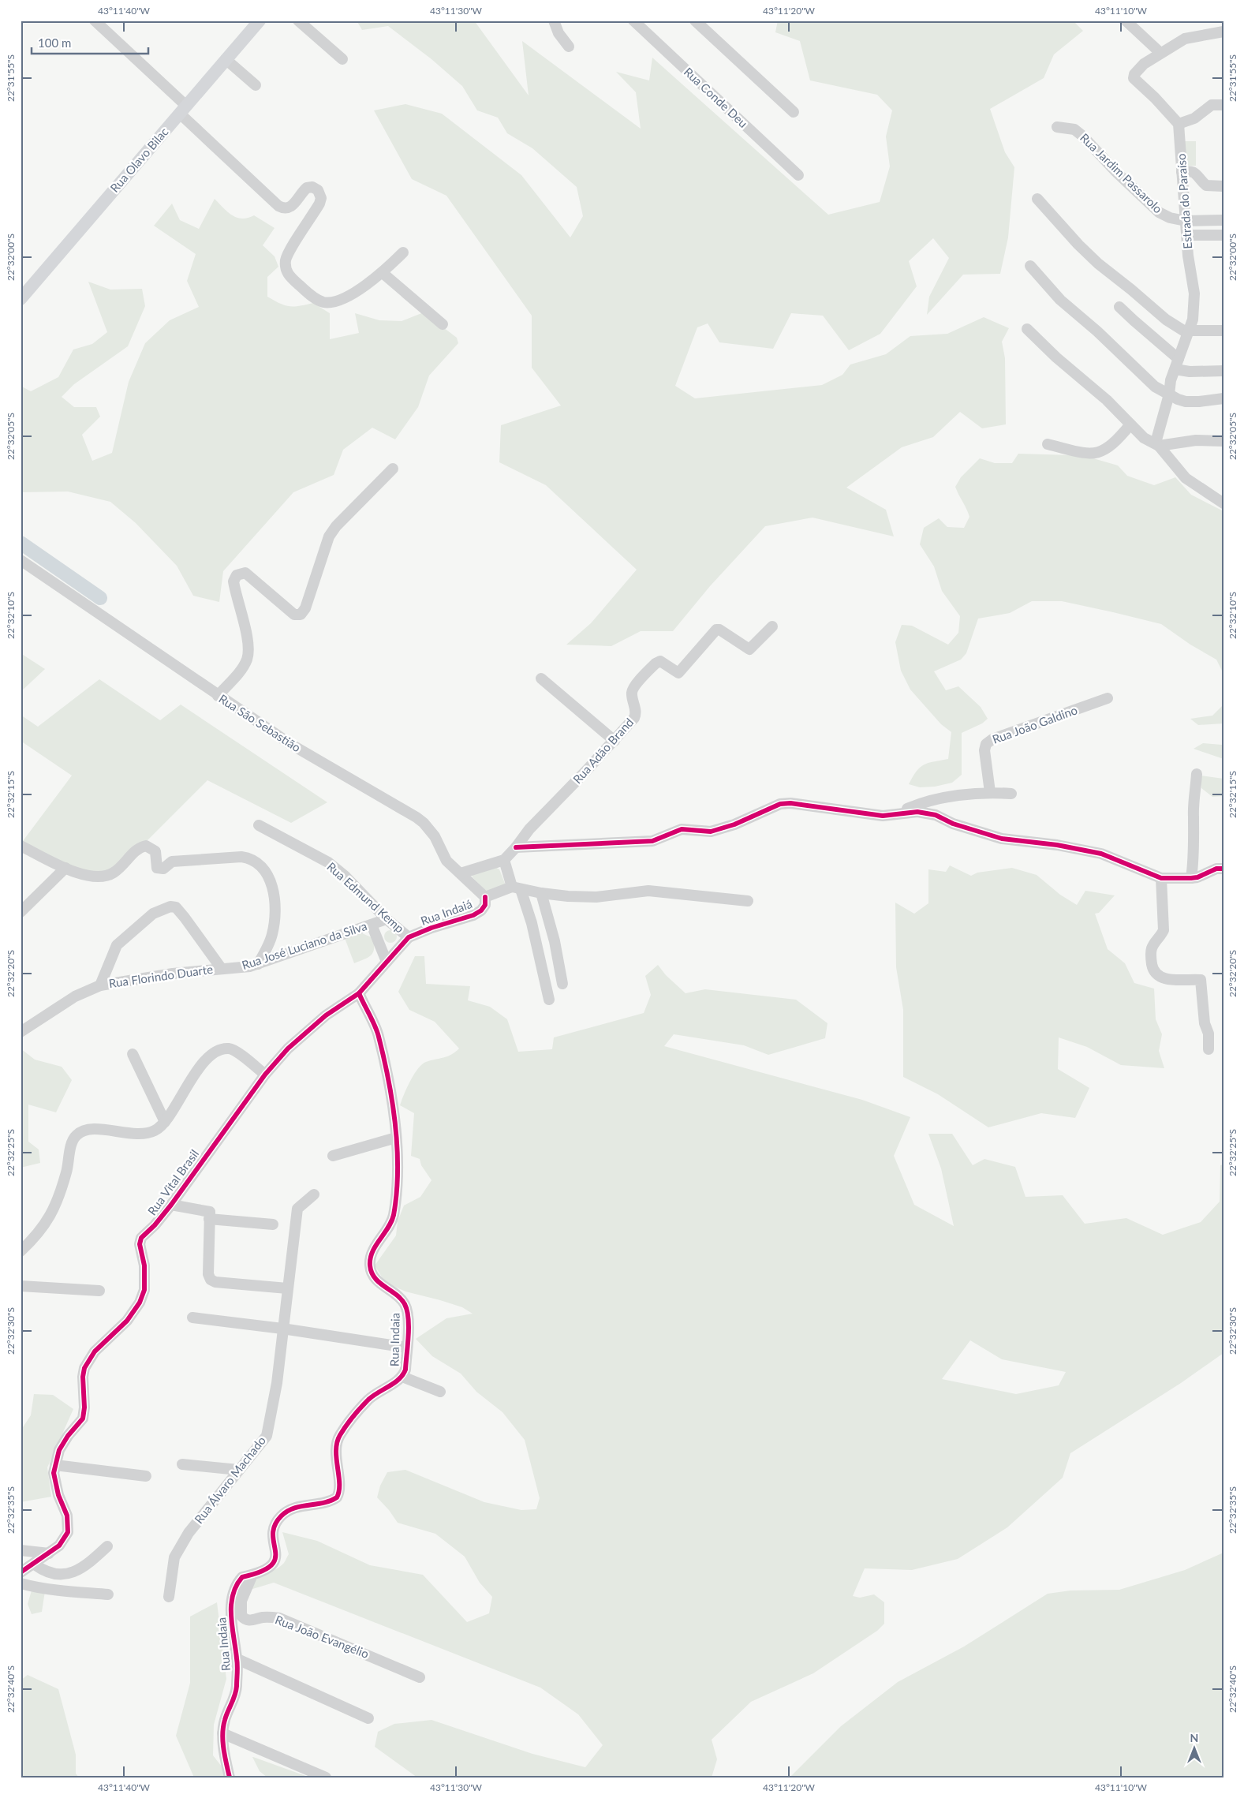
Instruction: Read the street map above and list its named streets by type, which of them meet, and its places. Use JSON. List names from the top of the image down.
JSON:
{
  "streets": {
    "main road": ["Rua Olavo Bilac"],
    "street": [
      "Rua Conde Deu",
      "Rua Jardim Passarolo",
      "Estrada do Paraíso",
      "Rua São Sebastião",
      "Rua João Galdino",
      "Rua Adão Brand",
      "Rua Edmund Kemp",
      "Rua Indaiá",
      "Rua José Luciano da Silva",
      "Rua Florindo Duarte",
      "Rua Vital Brasil",
      "Rua Indaia",
      "Rua Álvaro Machado",
      "Rua João Evangélio"
    ]
  },
  "crossings": [
    ["Rua Jardim Passarolo", "Estrada do Paraíso"],
    ["Rua São Sebastião", "Rua Indaiá"],
    ["Rua Edmund Kemp", "Rua Indaiá"],
    ["Rua Edmund Kemp", "Rua José Luciano da Silva"],
    ["Rua Indaiá", "Rua Vital Brasil"],
    ["Rua Indaiá", "Rua Indaia"],
    ["Rua José Luciano da Silva", "Rua Florindo Duarte"],
    ["Rua Vital Brasil", "Rua Indaia"],
    ["Rua Indaia", "Rua João Evangélio"]
  ],
  "scale_bar": "100 m",
  "north": "top",
  "coordinates": [
    "43°11'40\"W",
    "43°11'30\"W",
    "43°11'20\"W",
    "43°11'10\"W",
    "22°31'55\"S",
    "22°32'00\"S",
    "22°32'05\"S",
    "22°32'10\"S",
    "22°32'15\"S",
    "22°32'20\"S",
    "22°32'25\"S",
    "22°32'30\"S",
    "22°32'35\"S",
    "22°32'40\"S"
  ]
}
